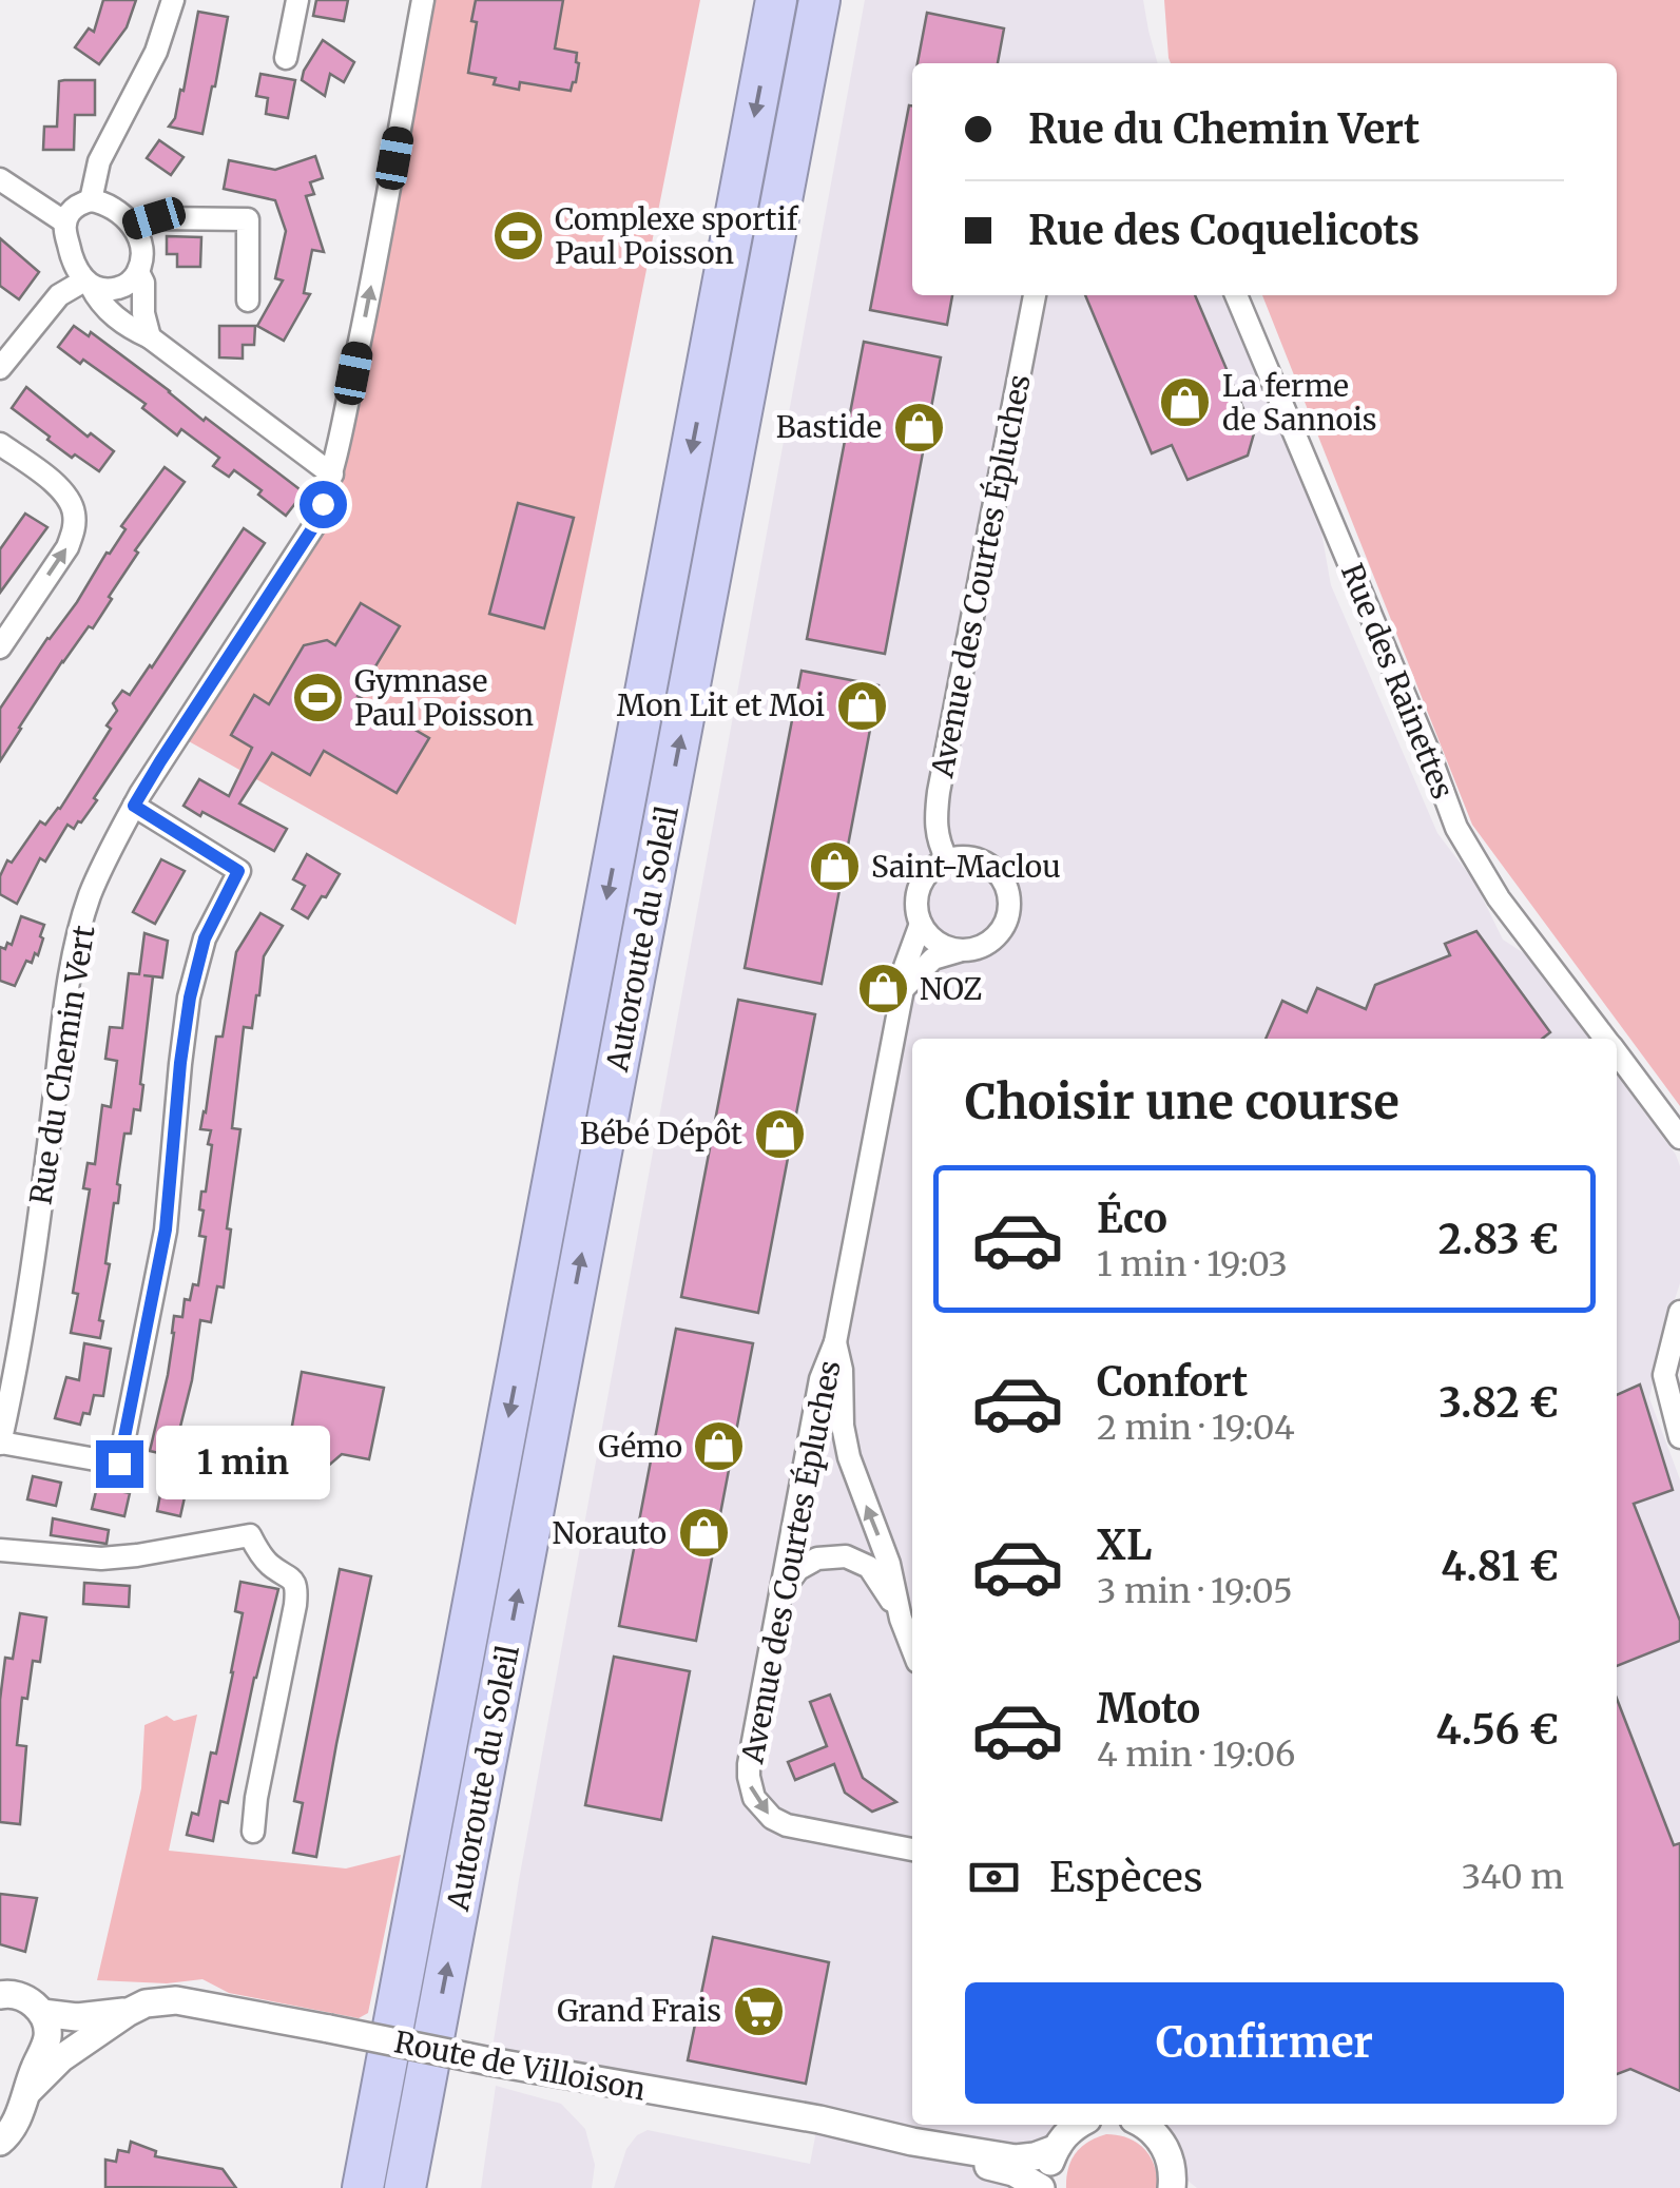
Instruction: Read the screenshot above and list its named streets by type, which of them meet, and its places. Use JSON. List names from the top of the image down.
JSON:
{
  "streets": {
    "highway": ["Autoroute du Soleil"],
    "street": [
      "Avenue des Courtes Épluches",
      "Rue des Rainettes",
      "Rue du Chemin Vert",
      "Route de Villoison"
    ]
  },
  "places": {
    "sports": ["Complexe sportif Paul Poisson", "Gymnase Paul Poisson"],
    "shop": [
      "La ferme de Sannois",
      "Bastide",
      "Mon Lit et Moi",
      "Saint-Maclou",
      "NOZ",
      "Bébé Dépôt",
      "Gémo",
      "Norauto"
    ],
    "supermarket": ["Grand Frais"]
  },
  "page": {
    "banner": ["Rue du Chemin Vert", "Rue des Coquelicots"],
    "heading": "Choisir une course",
    "list": [
      {
        "name": "Éco",
        "note": "1 min · 19:03",
        "value": "2.83 €"
      },
      {
        "name": "Confort",
        "note": "2 min · 19:04",
        "value": "3.82 €"
      },
      {
        "name": "XL",
        "note": "3 min · 19:05",
        "value": "4.81 €"
      },
      {
        "name": "Moto",
        "note": "4 min · 19:06",
        "value": "4.56 €"
      }
    ],
    "bubble": "1 min",
    "pay": ["Espèces", "340 m"],
    "buttons": "Confirmer"
  }
}
